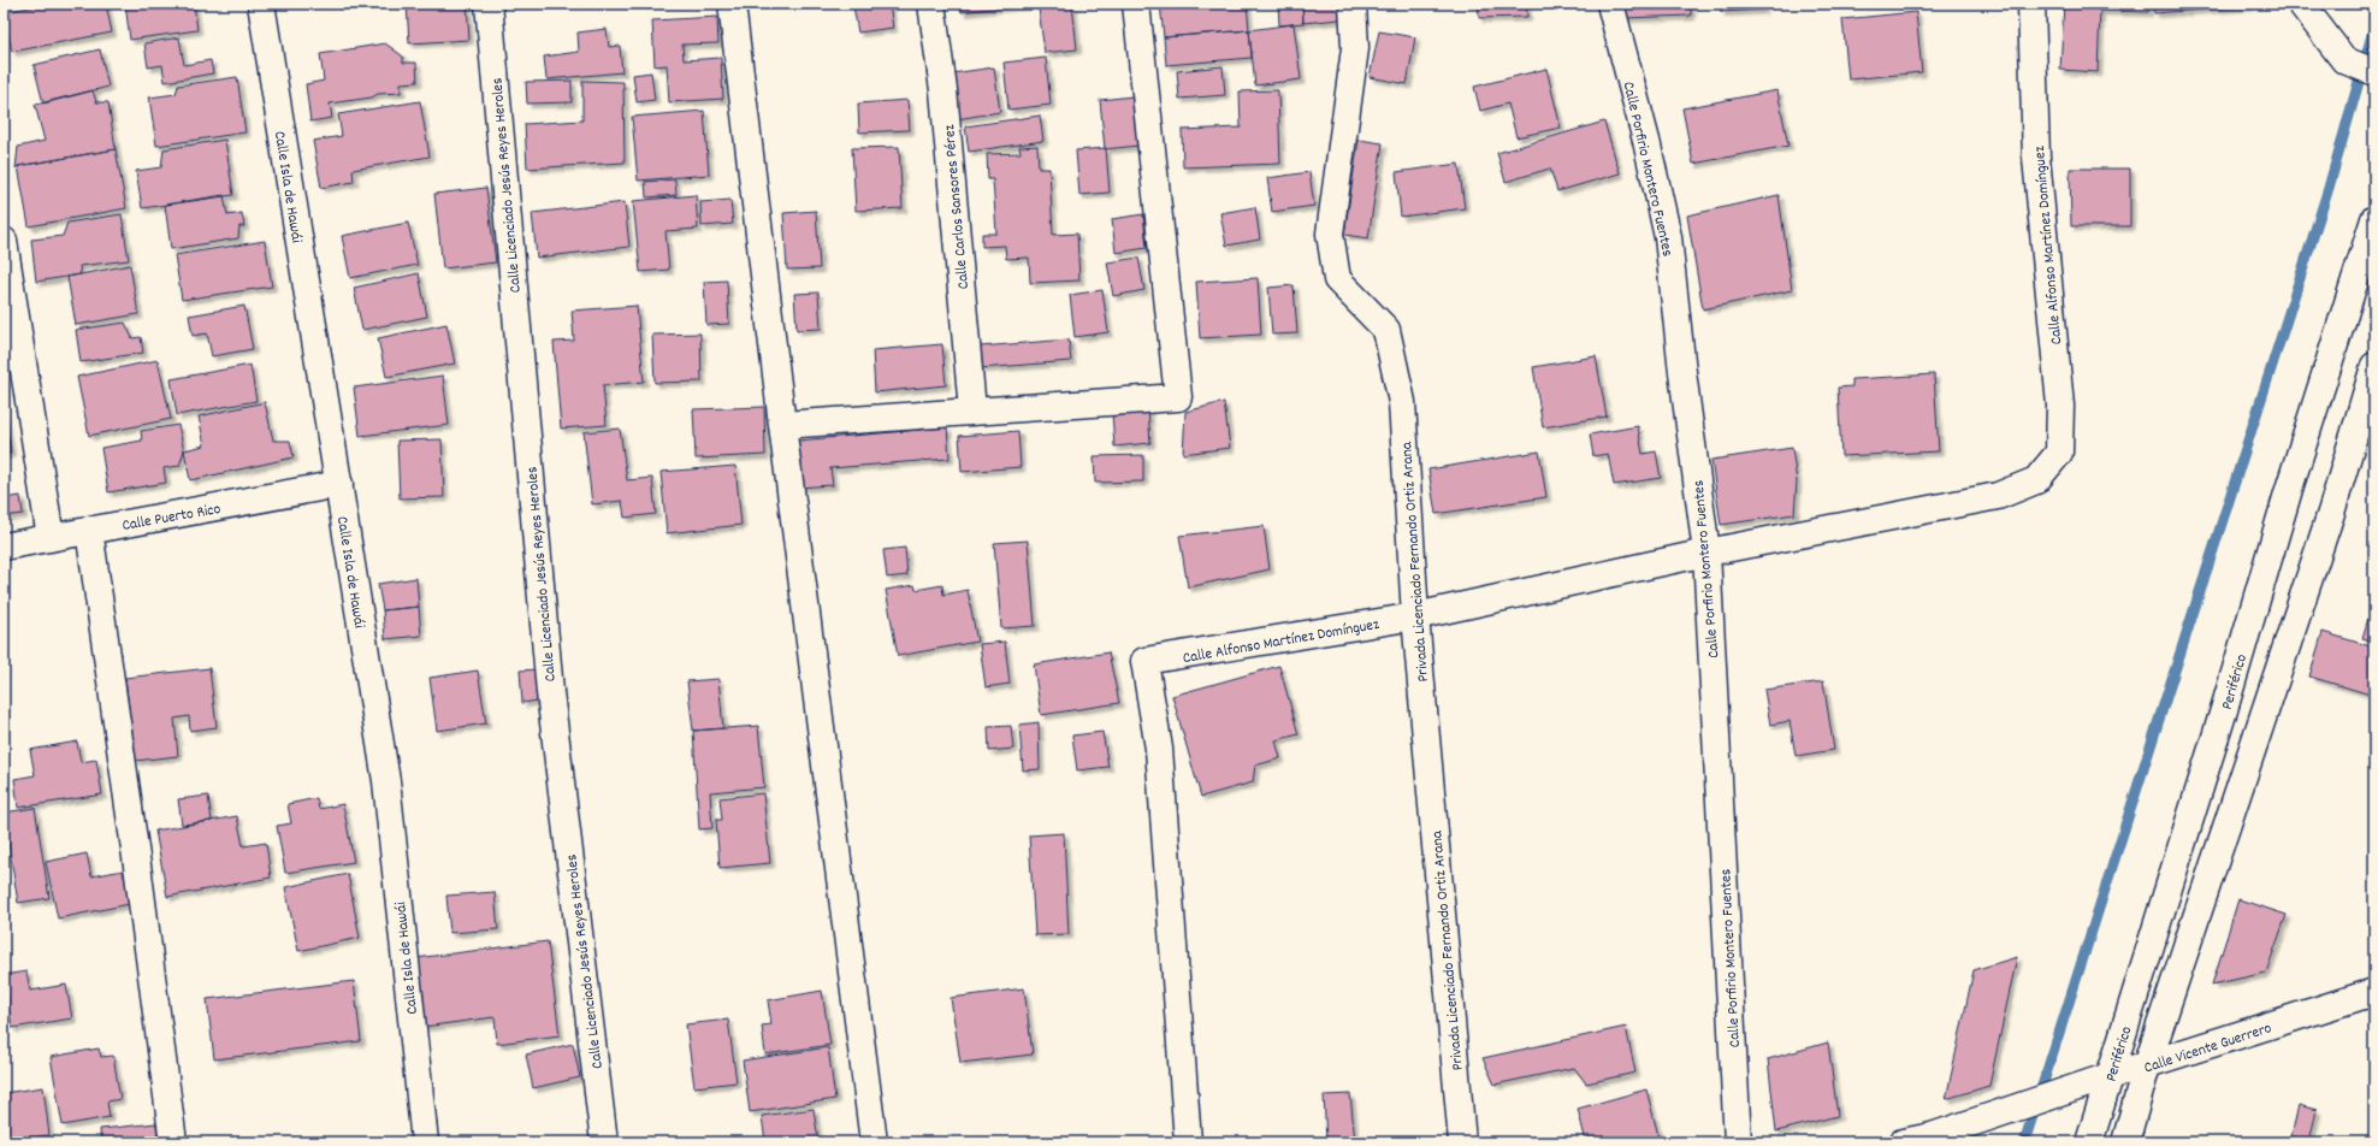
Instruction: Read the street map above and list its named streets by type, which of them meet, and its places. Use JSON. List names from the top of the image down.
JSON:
{
  "streets": {
    "street": [
      "Calle Porfirio Montero Fuentes",
      "Calle Licenciado Jesús Reyes Heroles",
      "Calle Isla de Hawái",
      "Calle Carlos Sansores Pérez",
      "Calle Alfonso Martínez Domínguez",
      "Calle Puerto Rico",
      "Privada Licenciado Fernando Ortiz Arana",
      "Periférico",
      "Calle Vicente Guerrero"
    ]
  },
  "crossings": [
    ["Calle Porfirio Montero Fuentes", "Calle Alfonso Martínez Domínguez"],
    ["Calle Isla de Hawái", "Calle Puerto Rico"],
    ["Calle Alfonso Martínez Domínguez", "Privada Licenciado Fernando Ortiz Arana"],
    ["Periférico", "Calle Vicente Guerrero"]
  ]
}
